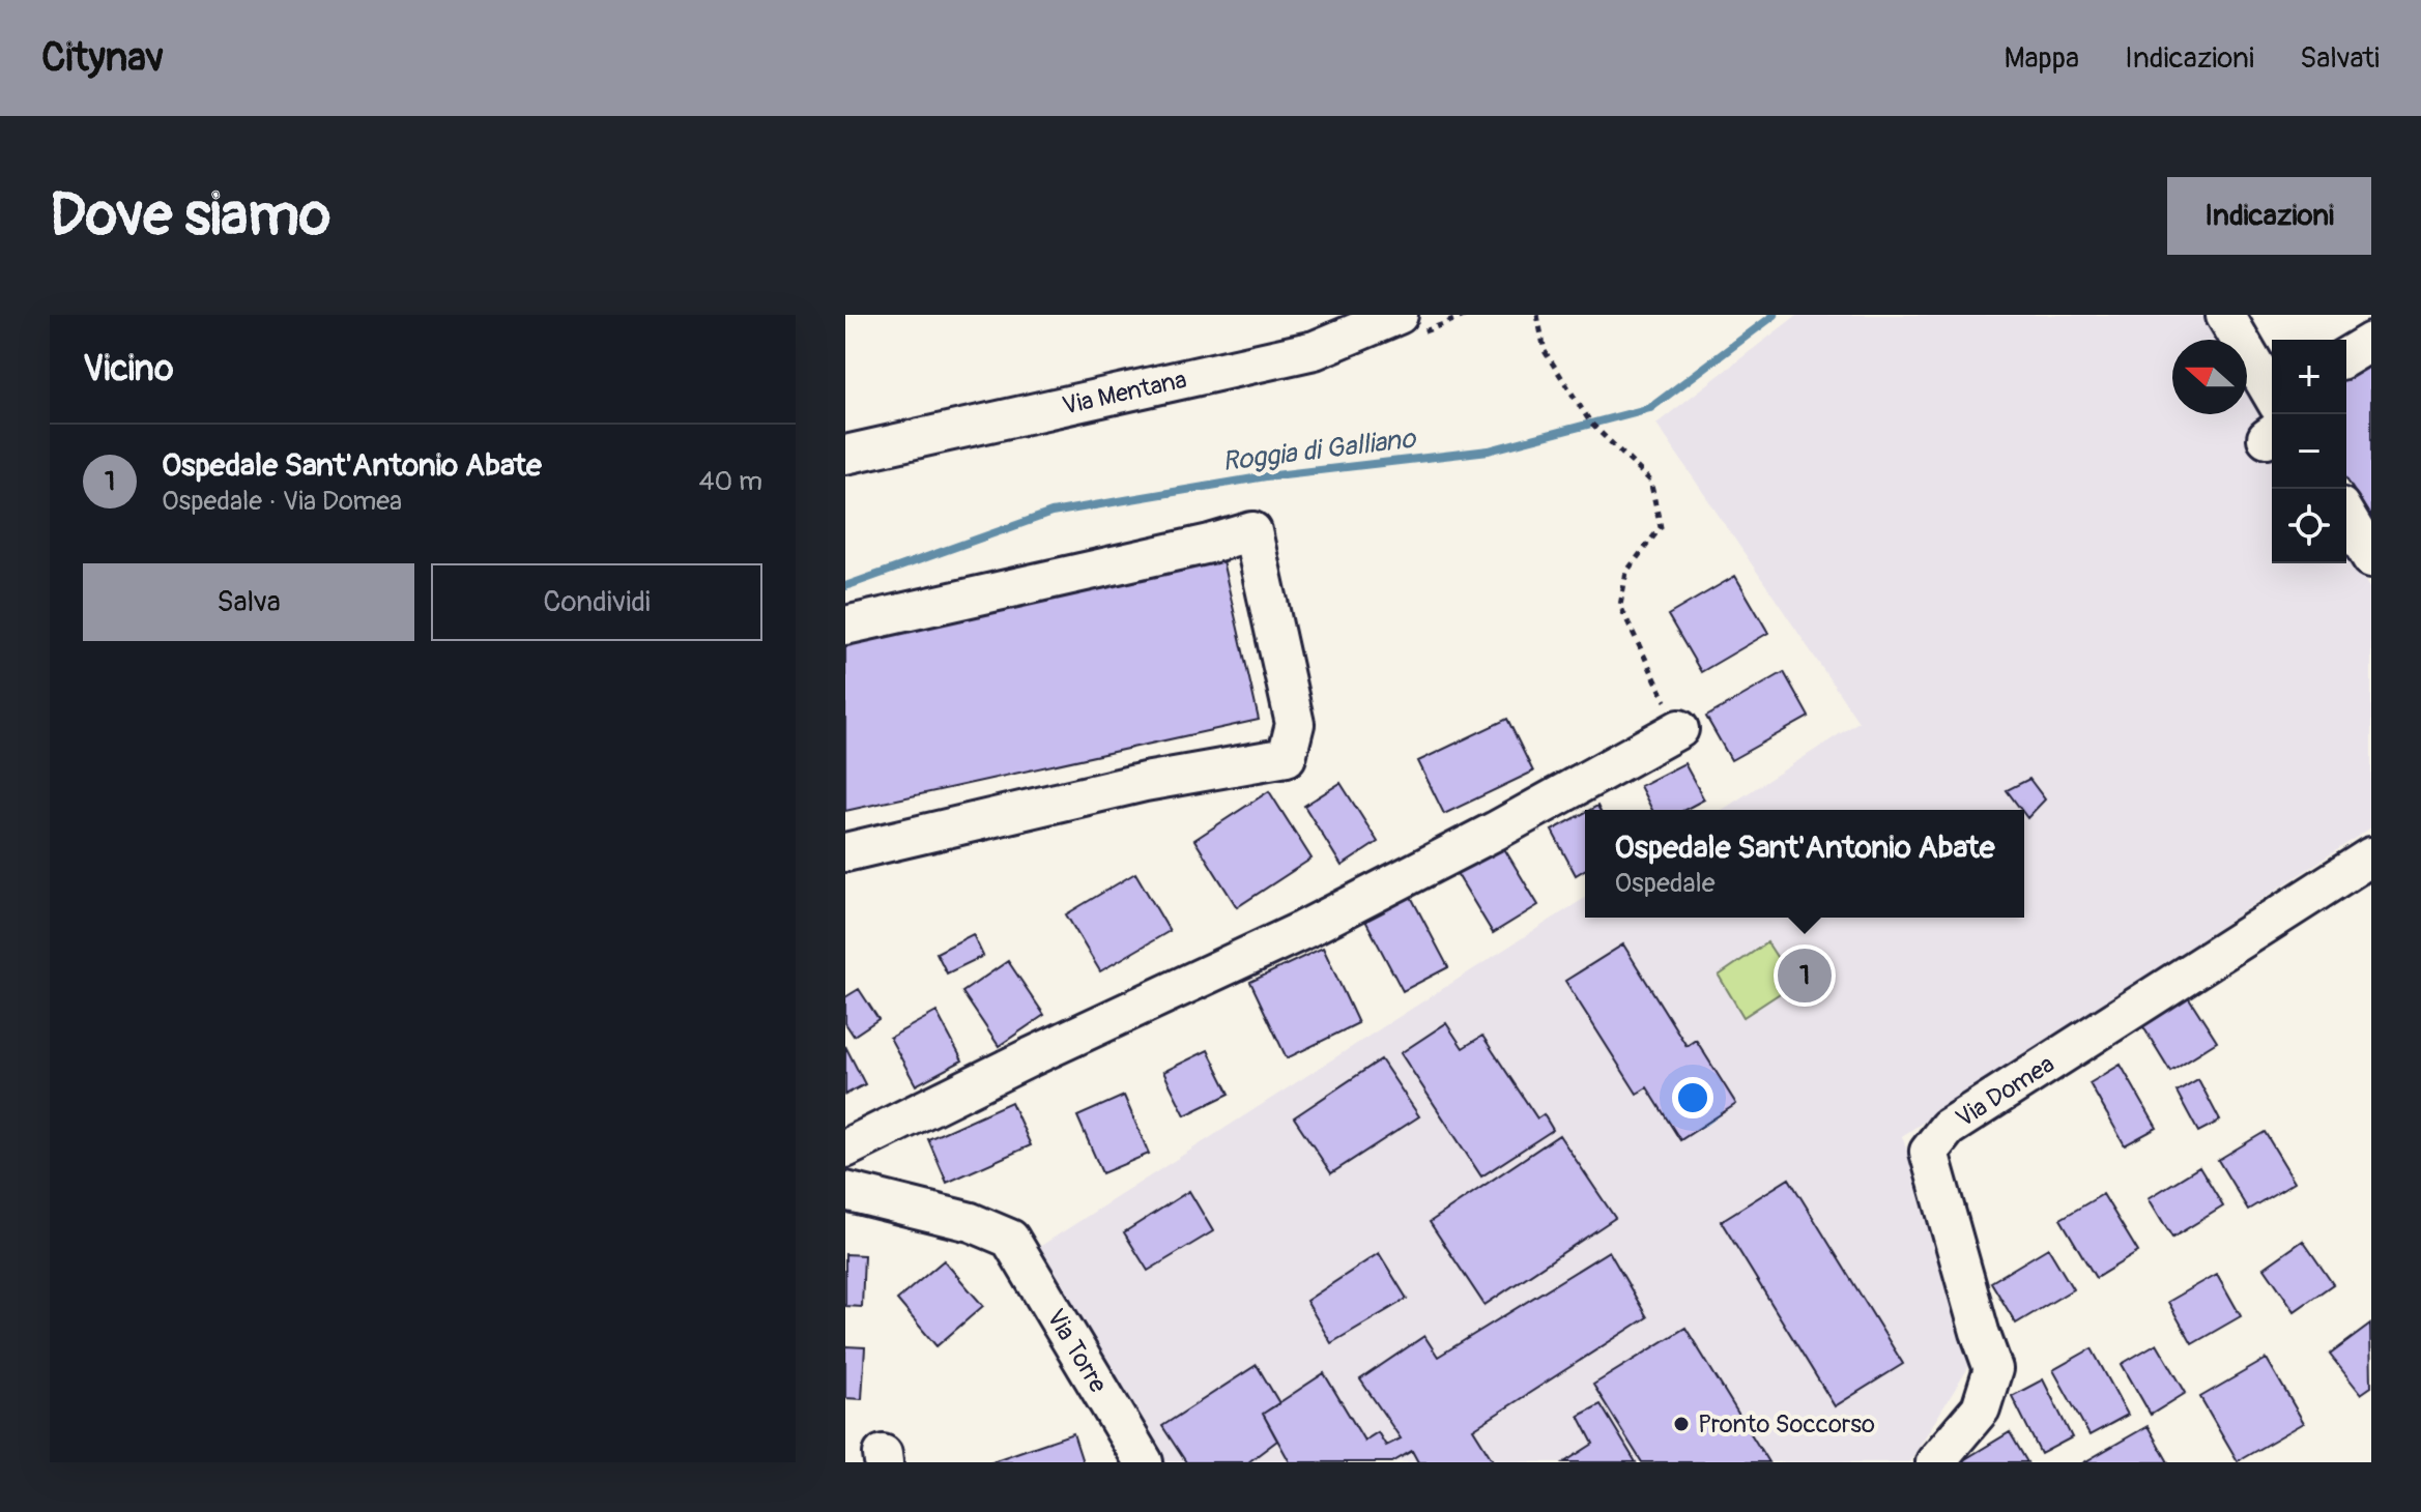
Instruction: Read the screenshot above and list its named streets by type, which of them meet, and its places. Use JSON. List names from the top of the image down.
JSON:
{
  "streets": {
    "street": ["Via Mentana", "Via Domea", "Via Torre"]
  },
  "water": ["Roggia di Galliano"],
  "places": ["Pronto Soccorso"],
  "north": "left",
  "page": {
    "header": "Citynav",
    "nav": ["Mappa", "Indicazioni", "Salvati"],
    "buttons": [
      "Indicazioni",
      ["Salva", "Condividi"]
    ],
    "title": "Dove siamo",
    "heading": "Vicino",
    "map_buttons": ["+", "−"],
    "list": [
      {
        "mark": "1",
        "name": "Ospedale Sant'Antonio Abate",
        "note": "Ospedale · Via Domea",
        "value": "40 m"
      }
    ],
    "popup": ["Ospedale Sant'Antonio Abate", "Ospedale"],
    "pins": "1"
  }
}
